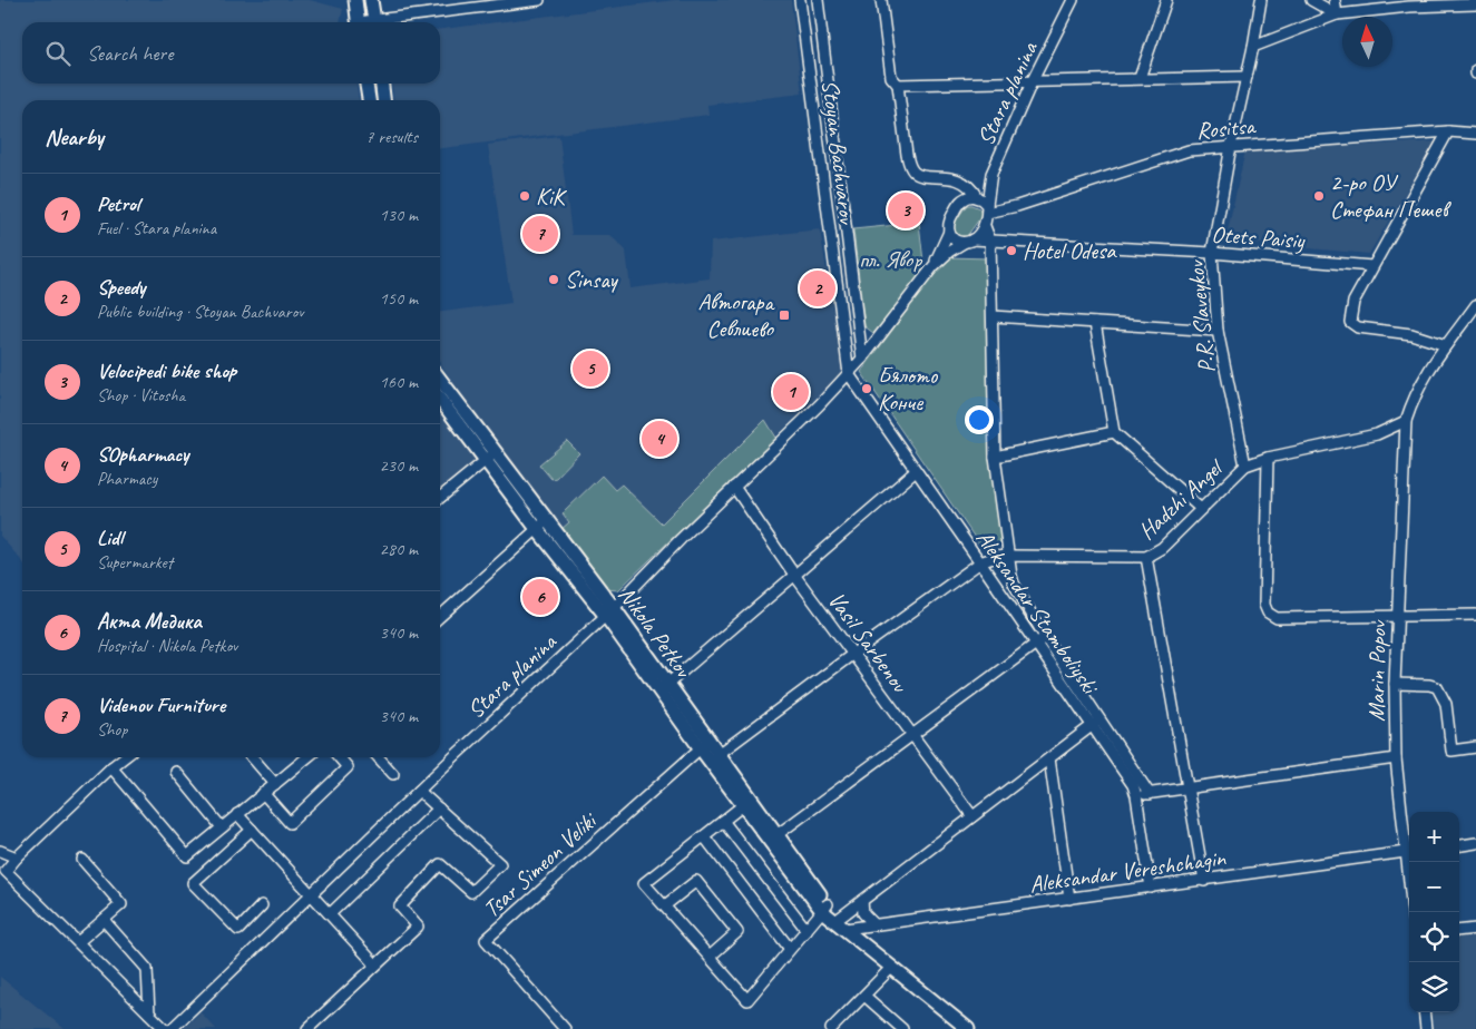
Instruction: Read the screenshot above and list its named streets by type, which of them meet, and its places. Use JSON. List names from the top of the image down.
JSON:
{
  "streets": {
    "main road": ["Nikola Petkov"],
    "street": [
      "Stara planina",
      "Rositsa",
      "Stoyan Bachvarov",
      "Otets Paisiy",
      "P.R. Slaveykov",
      "Hadzhi Angel",
      "Aleksandar Stamboliyski",
      "Vasil Sarbenov",
      "Marin Popov",
      "Tsar Simeon Veliki",
      "Aleksandar Vereshchagin"
    ]
  },
  "crossings": [
    ["Stara planina", "Rositsa"],
    ["Stara planina", "Stoyan Bachvarov"],
    ["Stara planina", "Otets Paisiy"],
    ["Stara planina", "Aleksandar Stamboliyski"],
    ["Stara planina", "Nikola Petkov"],
    ["Stara planina", "Vasil Sarbenov"],
    ["Rositsa", "Otets Paisiy"],
    ["Rositsa", "P.R. Slaveykov"],
    ["Stoyan Bachvarov", "Aleksandar Stamboliyski"],
    ["Otets Paisiy", "P.R. Slaveykov"],
    ["Otets Paisiy", "Aleksandar Stamboliyski"],
    ["P.R. Slaveykov", "Hadzhi Angel"],
    ["Hadzhi Angel", "Aleksandar Stamboliyski"],
    ["Hadzhi Angel", "Marin Popov"],
    ["Aleksandar Stamboliyski", "Aleksandar Vereshchagin"],
    ["Nikola Petkov", "Tsar Simeon Veliki"],
    ["Nikola Petkov", "Aleksandar Vereshchagin"],
    ["Marin Popov", "Aleksandar Vereshchagin"]
  ],
  "parks": ["пл. Явор"],
  "places": {
    "other": [
      "KiK",
      "2-ро ОУ Стефан Пешев",
      "Hotel Odesa",
      "Sinsay",
      "Бялото Конче"
    ],
    "transit": ["Автогара Севлиево"]
  },
  "north": "top",
  "page": {
    "search": "Search here",
    "heading": ["Nearby", "7 results"],
    "list": [
      {
        "mark": "1",
        "name": "Petrol",
        "note": "Fuel · Stara planina",
        "value": "130 m"
      },
      {
        "mark": "2",
        "name": "Speedy",
        "note": "Public building · Stoyan Bachvarov",
        "value": "150 m"
      },
      {
        "mark": "3",
        "name": "Velocipedi bike shop",
        "note": "Shop · Vitosha",
        "value": "160 m"
      },
      {
        "mark": "4",
        "name": "SOpharmacy",
        "note": "Pharmacy",
        "value": "230 m"
      },
      {
        "mark": "5",
        "name": "Lidl",
        "note": "Supermarket",
        "value": "280 m"
      },
      {
        "mark": "6",
        "name": "Акта Медика",
        "note": "Hospital · Nikola Petkov",
        "value": "340 m"
      },
      {
        "mark": "7",
        "name": "Videnov Furniture",
        "note": "Shop",
        "value": "340 m"
      }
    ],
    "pins": [
      "3",
      "7",
      "2",
      "5",
      "1",
      "4",
      "6"
    ],
    "map_buttons": ["+", "−"]
  }
}
